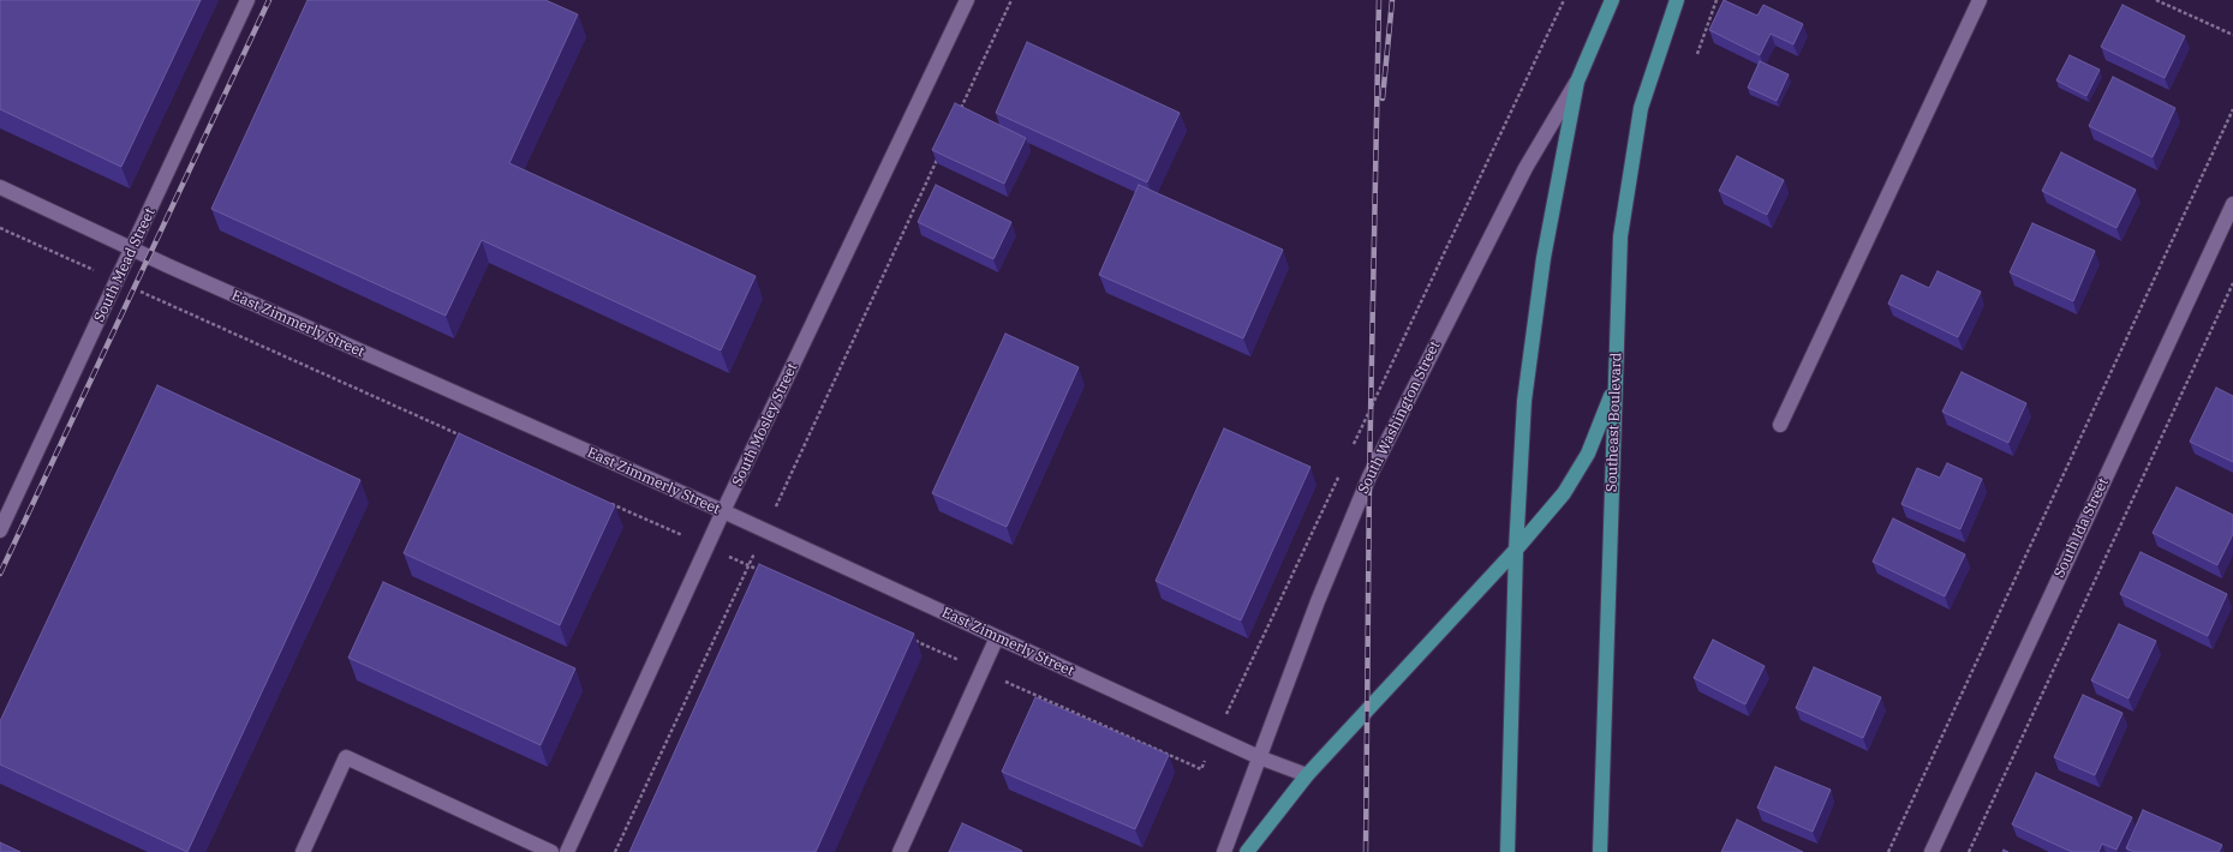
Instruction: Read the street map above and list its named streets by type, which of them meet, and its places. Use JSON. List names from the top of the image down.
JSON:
{
  "streets": {
    "main road": ["South Washington Street", "Southeast Boulevard"],
    "street": [
      "South Mead Street",
      "East Zimmerly Street",
      "South Mosley Street",
      "South Ida Street"
    ]
  },
  "crossings": [
    ["South Mead Street", "East Zimmerly Street"],
    ["East Zimmerly Street", "South Washington Street"],
    ["East Zimmerly Street", "South Mosley Street"]
  ]
}
